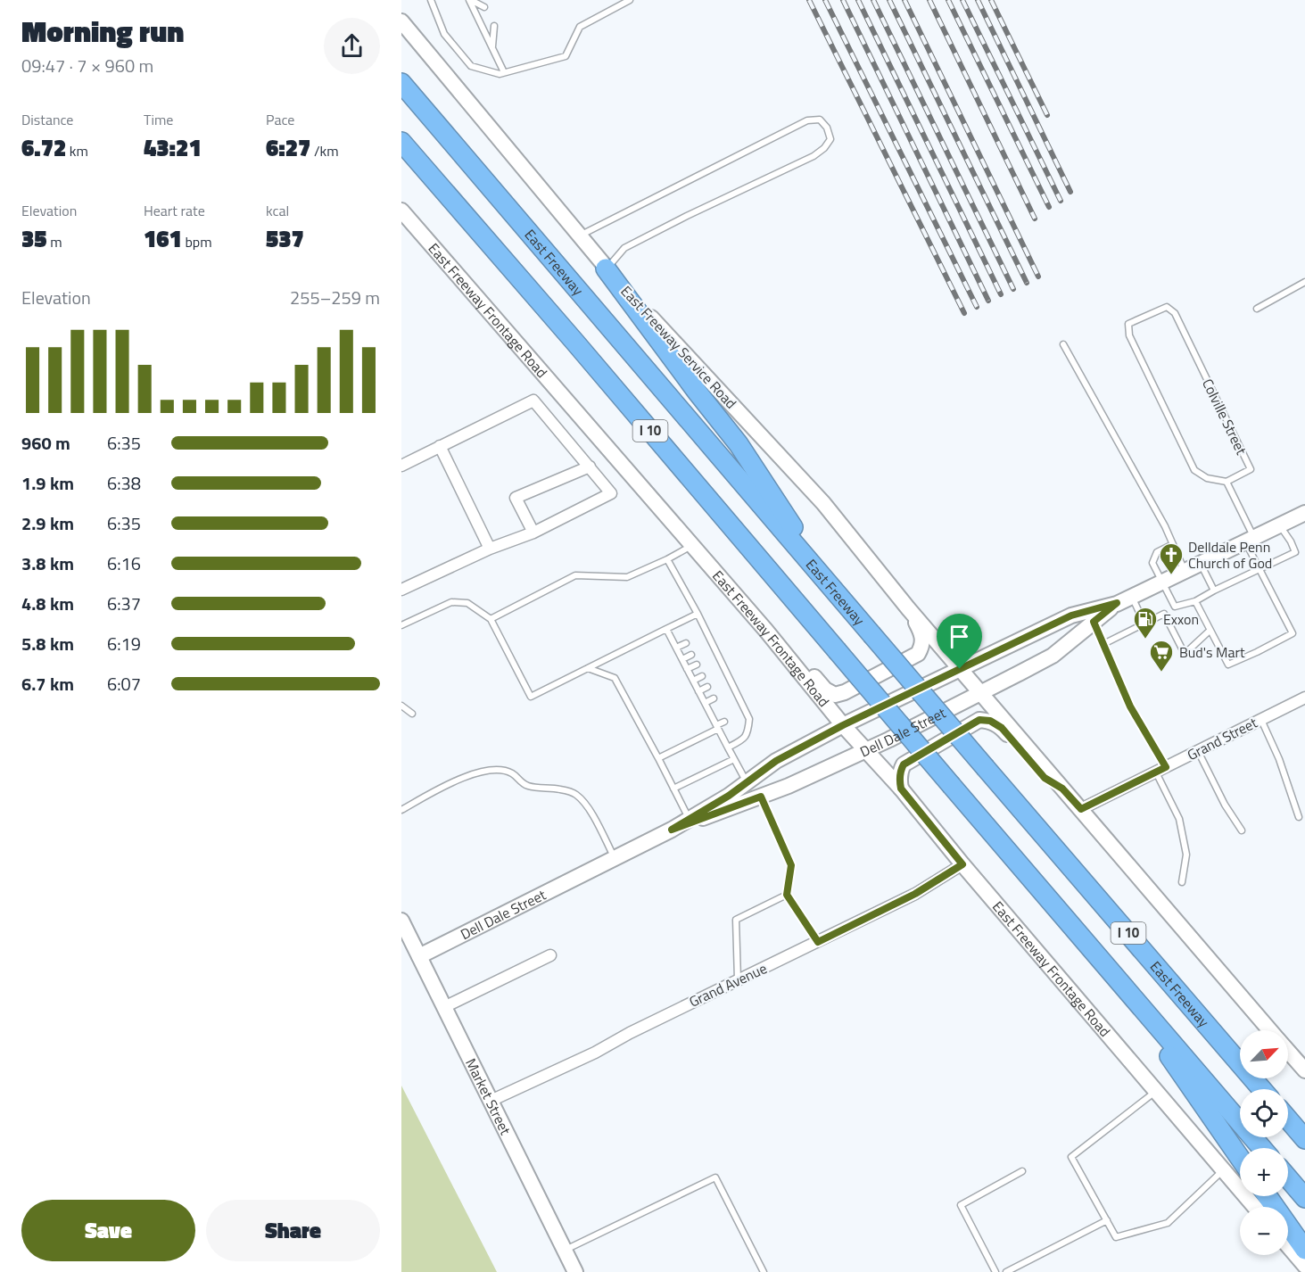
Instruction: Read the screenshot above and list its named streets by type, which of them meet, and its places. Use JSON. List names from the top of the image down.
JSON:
{
  "streets": {
    "highway": ["East Freeway", "I 10"],
    "main road": [
      "East Freeway Frontage Road",
      "East Freeway Service Road",
      "Dell Dale Street",
      "Market Street"
    ],
    "street": ["Grand Street", "Grand Avenue"],
    "lane": ["Colville Street"]
  },
  "crossings": [
    ["East Freeway Frontage Road", "Dell Dale Street"],
    ["East Freeway Frontage Road", "Grand Avenue"],
    ["East Freeway Service Road", "Dell Dale Street"],
    ["Dell Dale Street", "Market Street"],
    ["Grand Avenue", "Market Street"]
  ],
  "places": {
    "church": ["Delldale Penn Church of God"],
    "fuel station": ["Exxon"],
    "supermarket": ["Bud's Mart"]
  },
  "north": "top right",
  "page": {
    "heading": ["Morning run", "09:47 · 7 × 960 m"],
    "stats": [
      ["Distance", "6.72 km"],
      ["Time", "43:21"],
      ["Pace", "6:27 /km"],
      ["Elevation", "35 m"],
      ["Heart rate", "161 bpm"],
      ["kcal", "537"]
    ],
    "chart": ["Elevation", "255–259 m"],
    "list": [
      {
        "name": "960 m",
        "note": "6:35"
      },
      {
        "name": "1.9 km",
        "note": "6:38"
      },
      {
        "name": "2.9 km",
        "note": "6:35"
      },
      {
        "name": "3.8 km",
        "note": "6:16"
      },
      {
        "name": "4.8 km",
        "note": "6:37"
      },
      {
        "name": "5.8 km",
        "note": "6:19"
      },
      {
        "name": "6.7 km",
        "note": "6:07"
      }
    ],
    "map_buttons": ["+", "−"],
    "buttons": ["Save", "Share"]
  }
}
